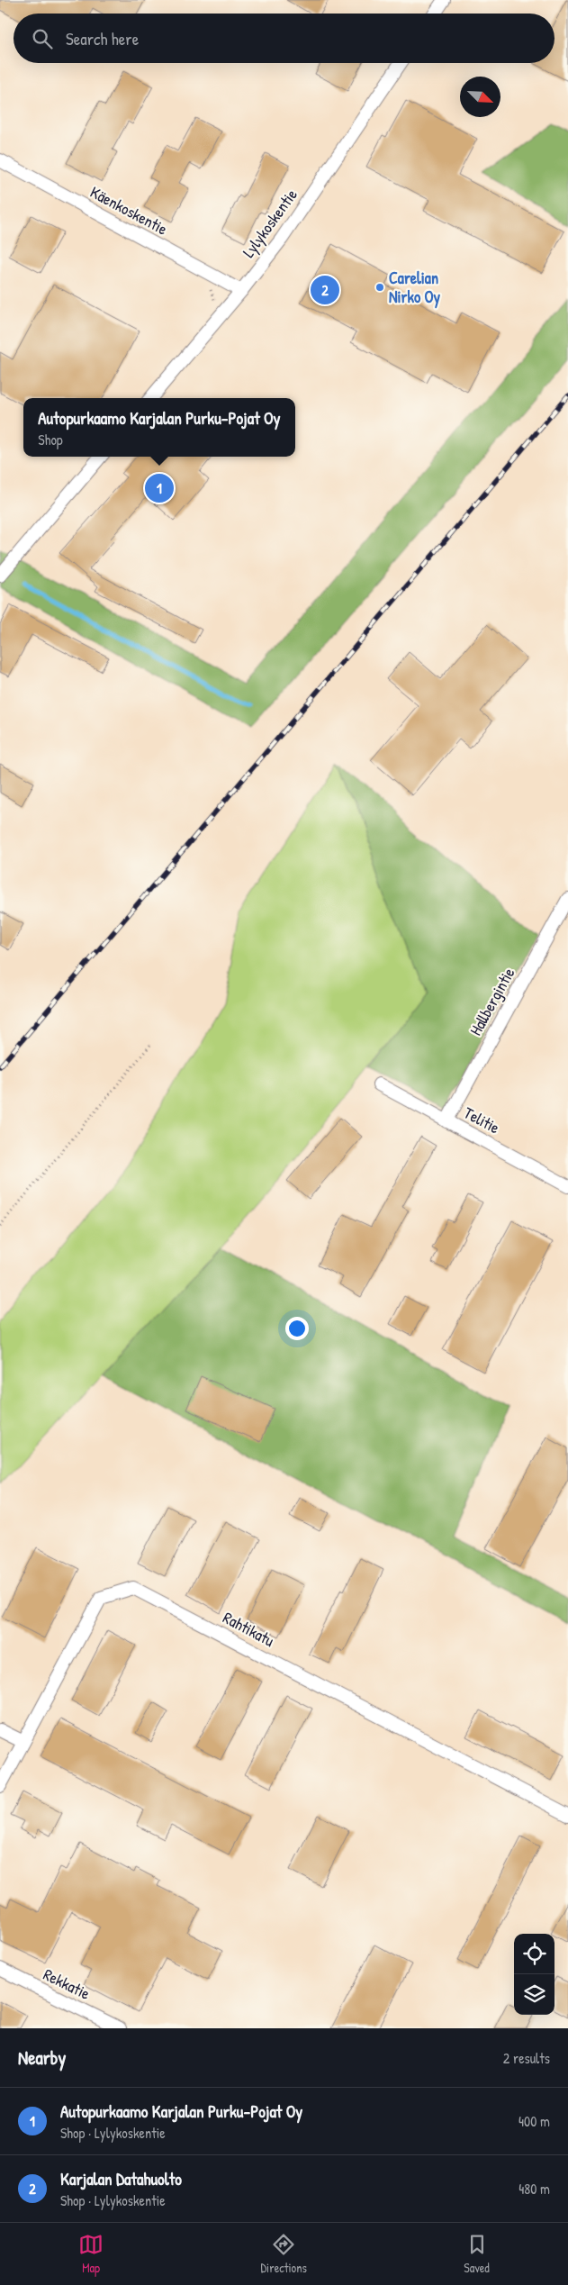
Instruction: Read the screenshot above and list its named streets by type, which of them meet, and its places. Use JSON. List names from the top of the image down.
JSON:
{
  "streets": {
    "street": [
      "Käenkoskentie",
      "Lylykoskentie",
      "Hallbergintie",
      "Telitie",
      "Rahtikatu",
      "Rekkatie"
    ]
  },
  "crossings": [
    ["Käenkoskentie", "Lylykoskentie"],
    ["Hallbergintie", "Telitie"]
  ],
  "places": ["Carelian Nirko Oy"],
  "north": "bottom right",
  "page": {
    "search": "Search here",
    "pins": ["2", "1"],
    "popup": ["Autopurkaamo Karjalan Purku-Pojat Oy", "Shop"],
    "heading": ["Nearby", "2 results"],
    "list": [
      {
        "mark": "1",
        "name": "Autopurkaamo Karjalan Purku-Pojat Oy",
        "note": "Shop · Lylykoskentie",
        "value": "400 m"
      },
      {
        "mark": "2",
        "name": "Karjalan Datahuolto",
        "note": "Shop · Lylykoskentie",
        "value": "480 m"
      }
    ],
    "nav": ["Map", "Directions", "Saved"]
  }
}
